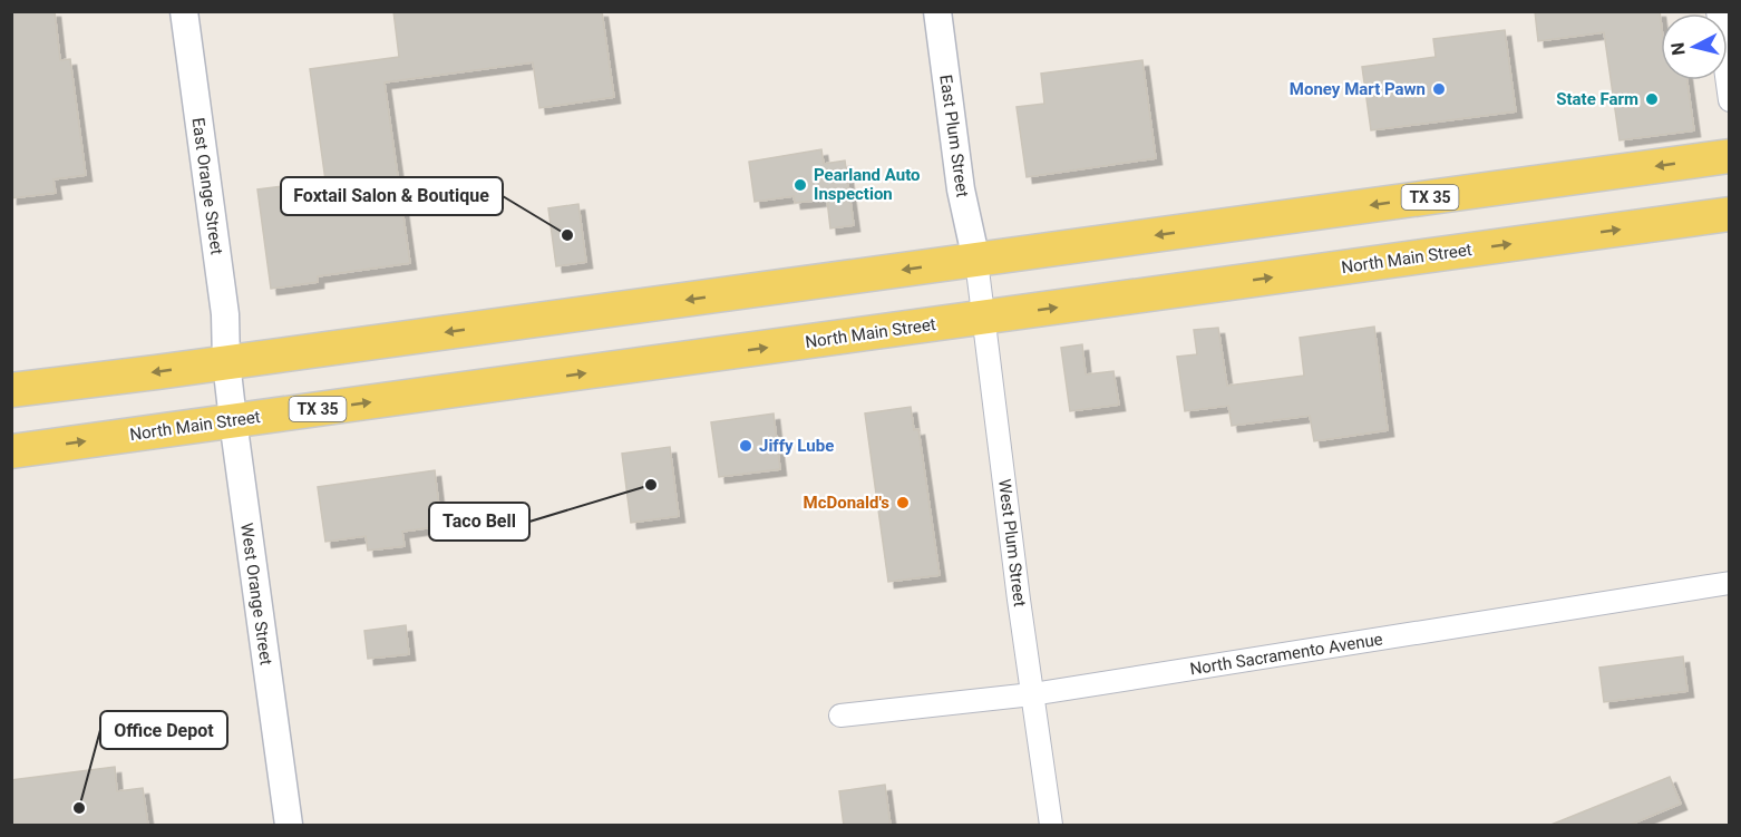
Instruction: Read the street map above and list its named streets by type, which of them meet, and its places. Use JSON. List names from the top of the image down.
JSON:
{
  "streets": {
    "main road": ["TX 35", "North Main Street"],
    "street": [
      "East Plum Street",
      "East Orange Street",
      "West Plum Street",
      "West Orange Street",
      "North Sacramento Avenue"
    ]
  },
  "crossings": [
    ["East Plum Street", "TX 35"],
    ["East Plum Street", "West Plum Street"],
    ["East Orange Street", "TX 35"],
    ["East Orange Street", "West Orange Street"],
    ["TX 35", "West Plum Street"],
    ["TX 35", "West Orange Street"],
    ["North Main Street", "West Plum Street"],
    ["North Main Street", "West Orange Street"],
    ["West Plum Street", "North Sacramento Avenue"]
  ],
  "places": [
    "Money Mart Pawn",
    "State Farm",
    "Pearland Auto Inspection",
    "Foxtail Salon & Boutique",
    "Jiffy Lube",
    "Taco Bell",
    "McDonald's",
    "Office Depot"
  ],
  "north": "left"
}
